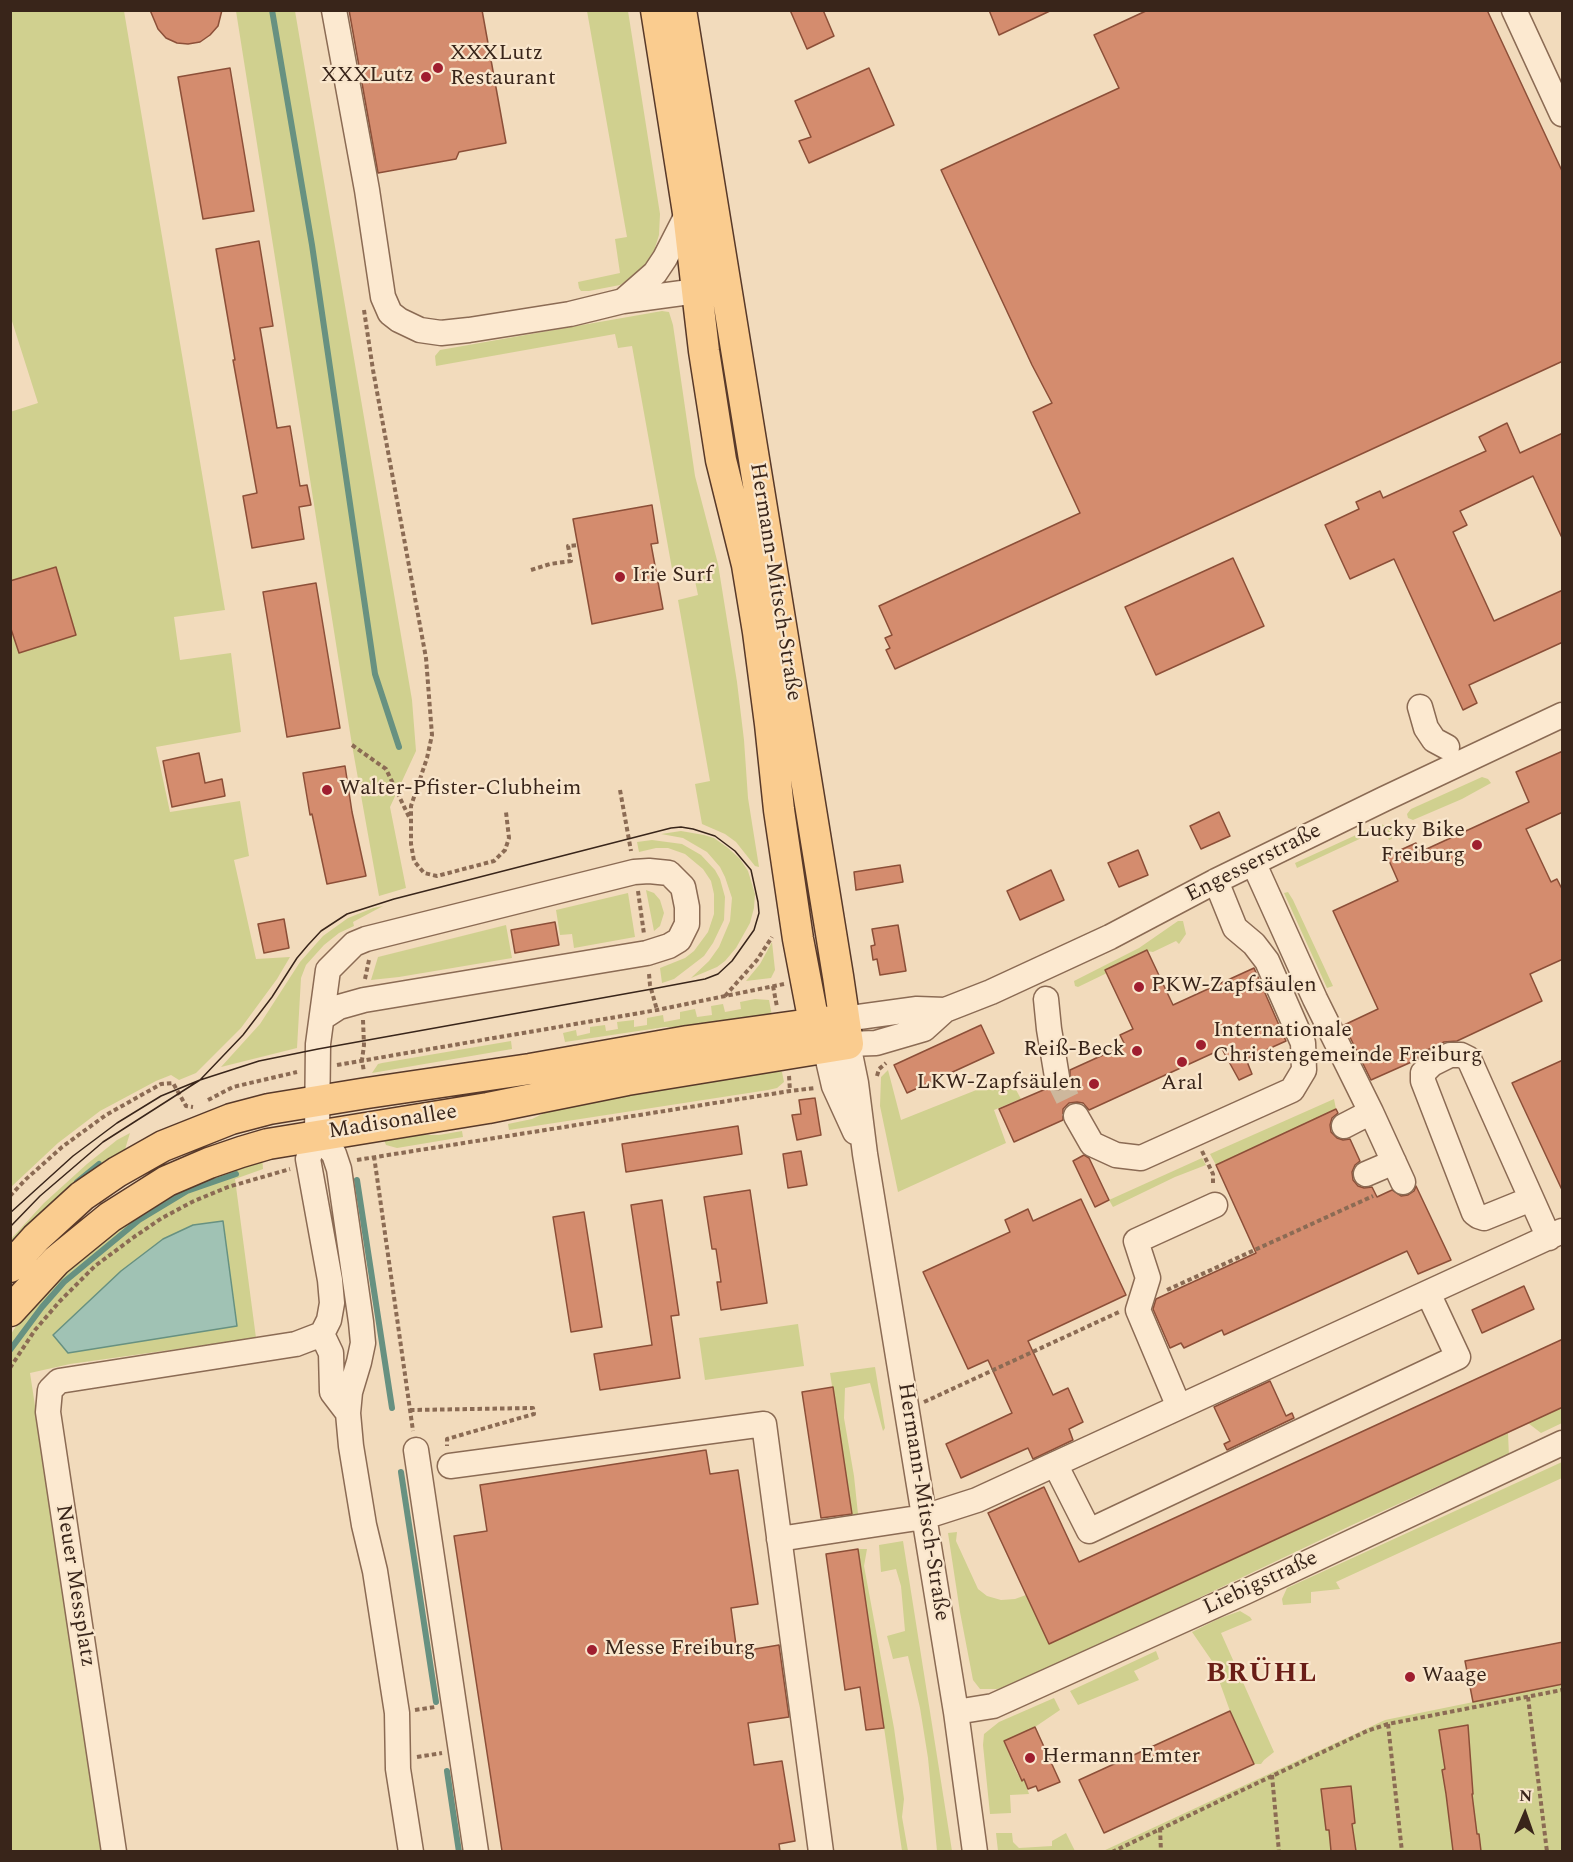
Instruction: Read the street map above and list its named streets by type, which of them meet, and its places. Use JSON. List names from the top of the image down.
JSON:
{
  "streets": {
    "main road": ["Hermann-Mitsch-Straße", "Madisonallee"],
    "street": ["Engesserstraße", "Liebigstraße", "Neuer Messplatz"]
  },
  "crossings": [
    ["Hermann-Mitsch-Straße", "Engesserstraße"],
    ["Hermann-Mitsch-Straße", "Madisonallee"],
    ["Hermann-Mitsch-Straße", "Liebigstraße"],
    ["Engesserstraße", "Madisonallee"]
  ],
  "districts": ["BRÜHL"],
  "places": [
    "XXXLutz Restaurant",
    "XXXLutz",
    "Irie Surf",
    "Walter-Pfister-Clubheim",
    "Lucky Bike Freiburg",
    "PKW-Zapfsäulen",
    "Internationale Christengemeinde Freiburg",
    "Reiß-Beck",
    "Aral",
    "LKW-Zapfsäulen",
    "Messe Freiburg",
    "Waage",
    "Hermann Emter"
  ],
  "north": "top"
}
